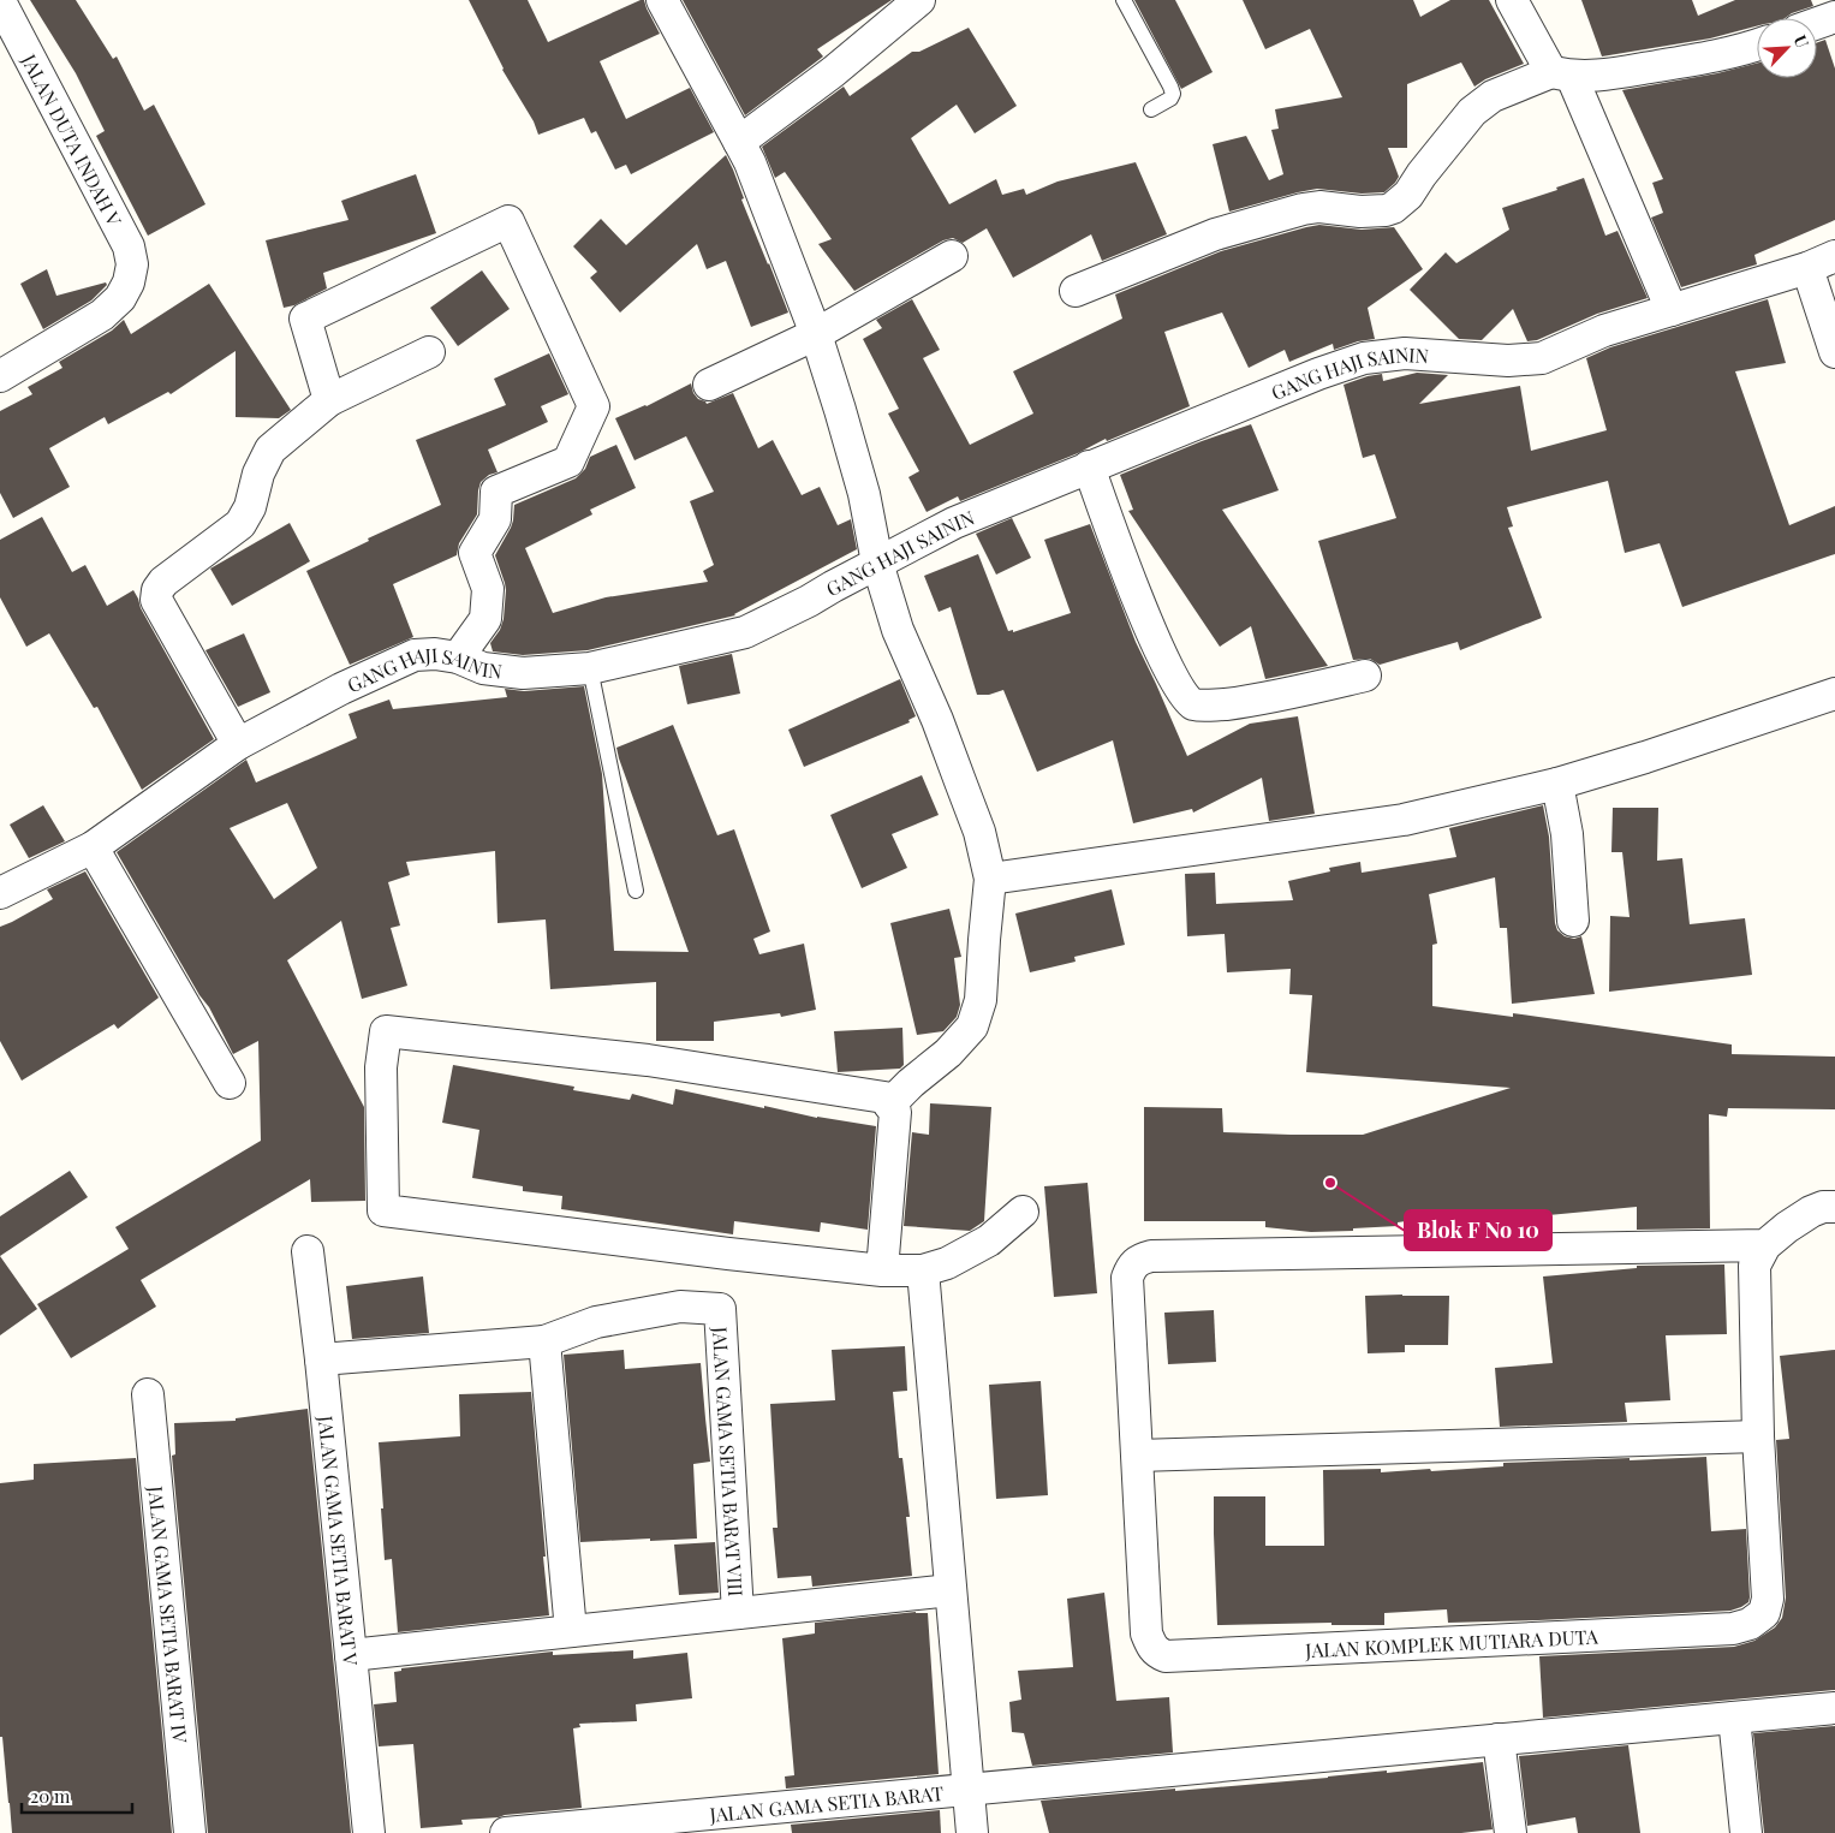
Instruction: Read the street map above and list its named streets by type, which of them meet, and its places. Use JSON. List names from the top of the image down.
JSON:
{
  "streets": {
    "street": [
      "JALAN DUTA INDAH V",
      "GANG HAJI SAININ",
      "JALAN GAMA SETIA BARAT VIII",
      "JALAN GAMA SETIA BARAT V",
      "JALAN GAMA SETIA BARAT IV",
      "JALAN KOMPLEK MUTIARA DUTA",
      "JALAN GAMA SETIA BARAT"
    ]
  },
  "places": ["Blok F No 10"],
  "scale_bar": "20 m",
  "north": "top right"
}
